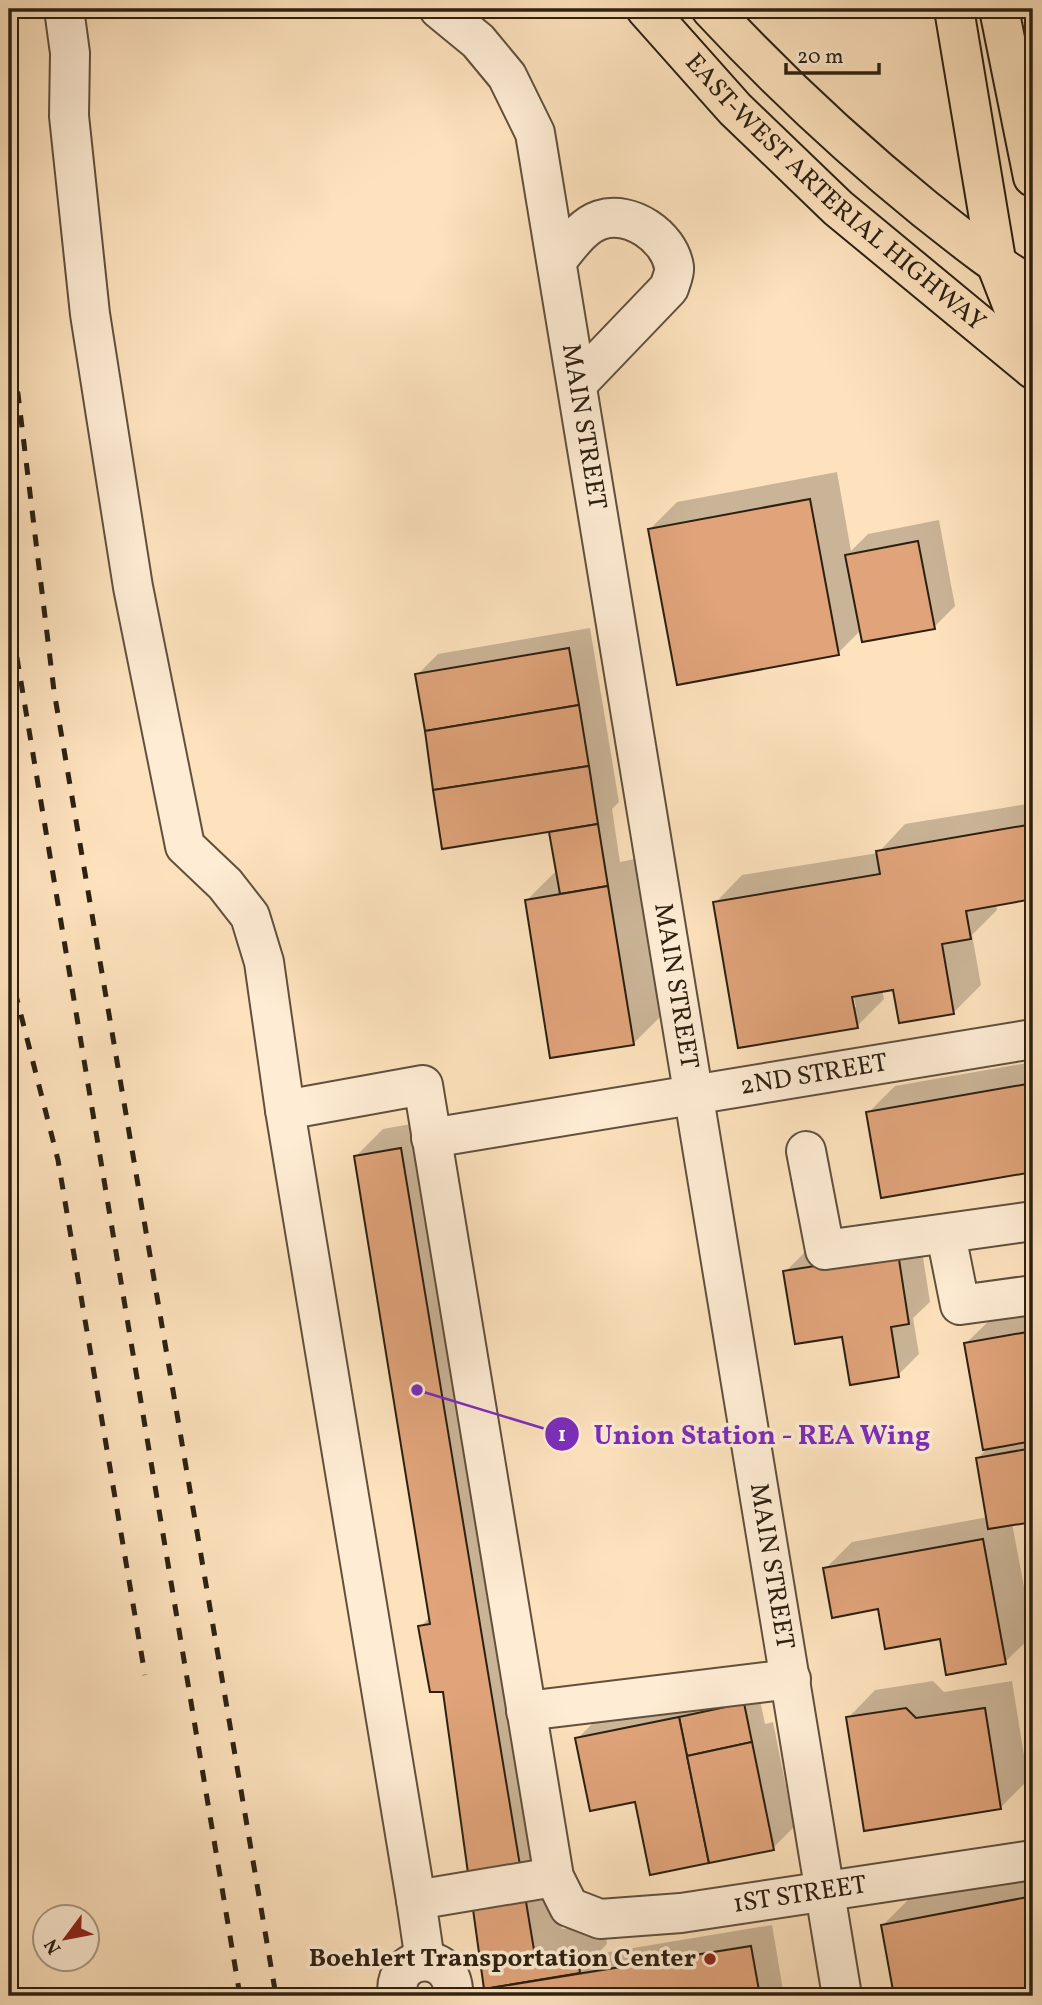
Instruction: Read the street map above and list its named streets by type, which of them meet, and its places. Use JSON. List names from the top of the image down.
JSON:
{
  "streets": {
    "main road": ["EAST-WEST ARTERIAL HIGHWAY"],
    "street": ["MAIN STREET", "2ND STREET", "1ST STREET"]
  },
  "crossings": [
    ["MAIN STREET", "2ND STREET"],
    ["MAIN STREET", "1ST STREET"]
  ],
  "places": ["Union Station - REA Wing", "Boehlert Transportation Center"],
  "scale_bar": "20 m",
  "north": "bottom left"
}
